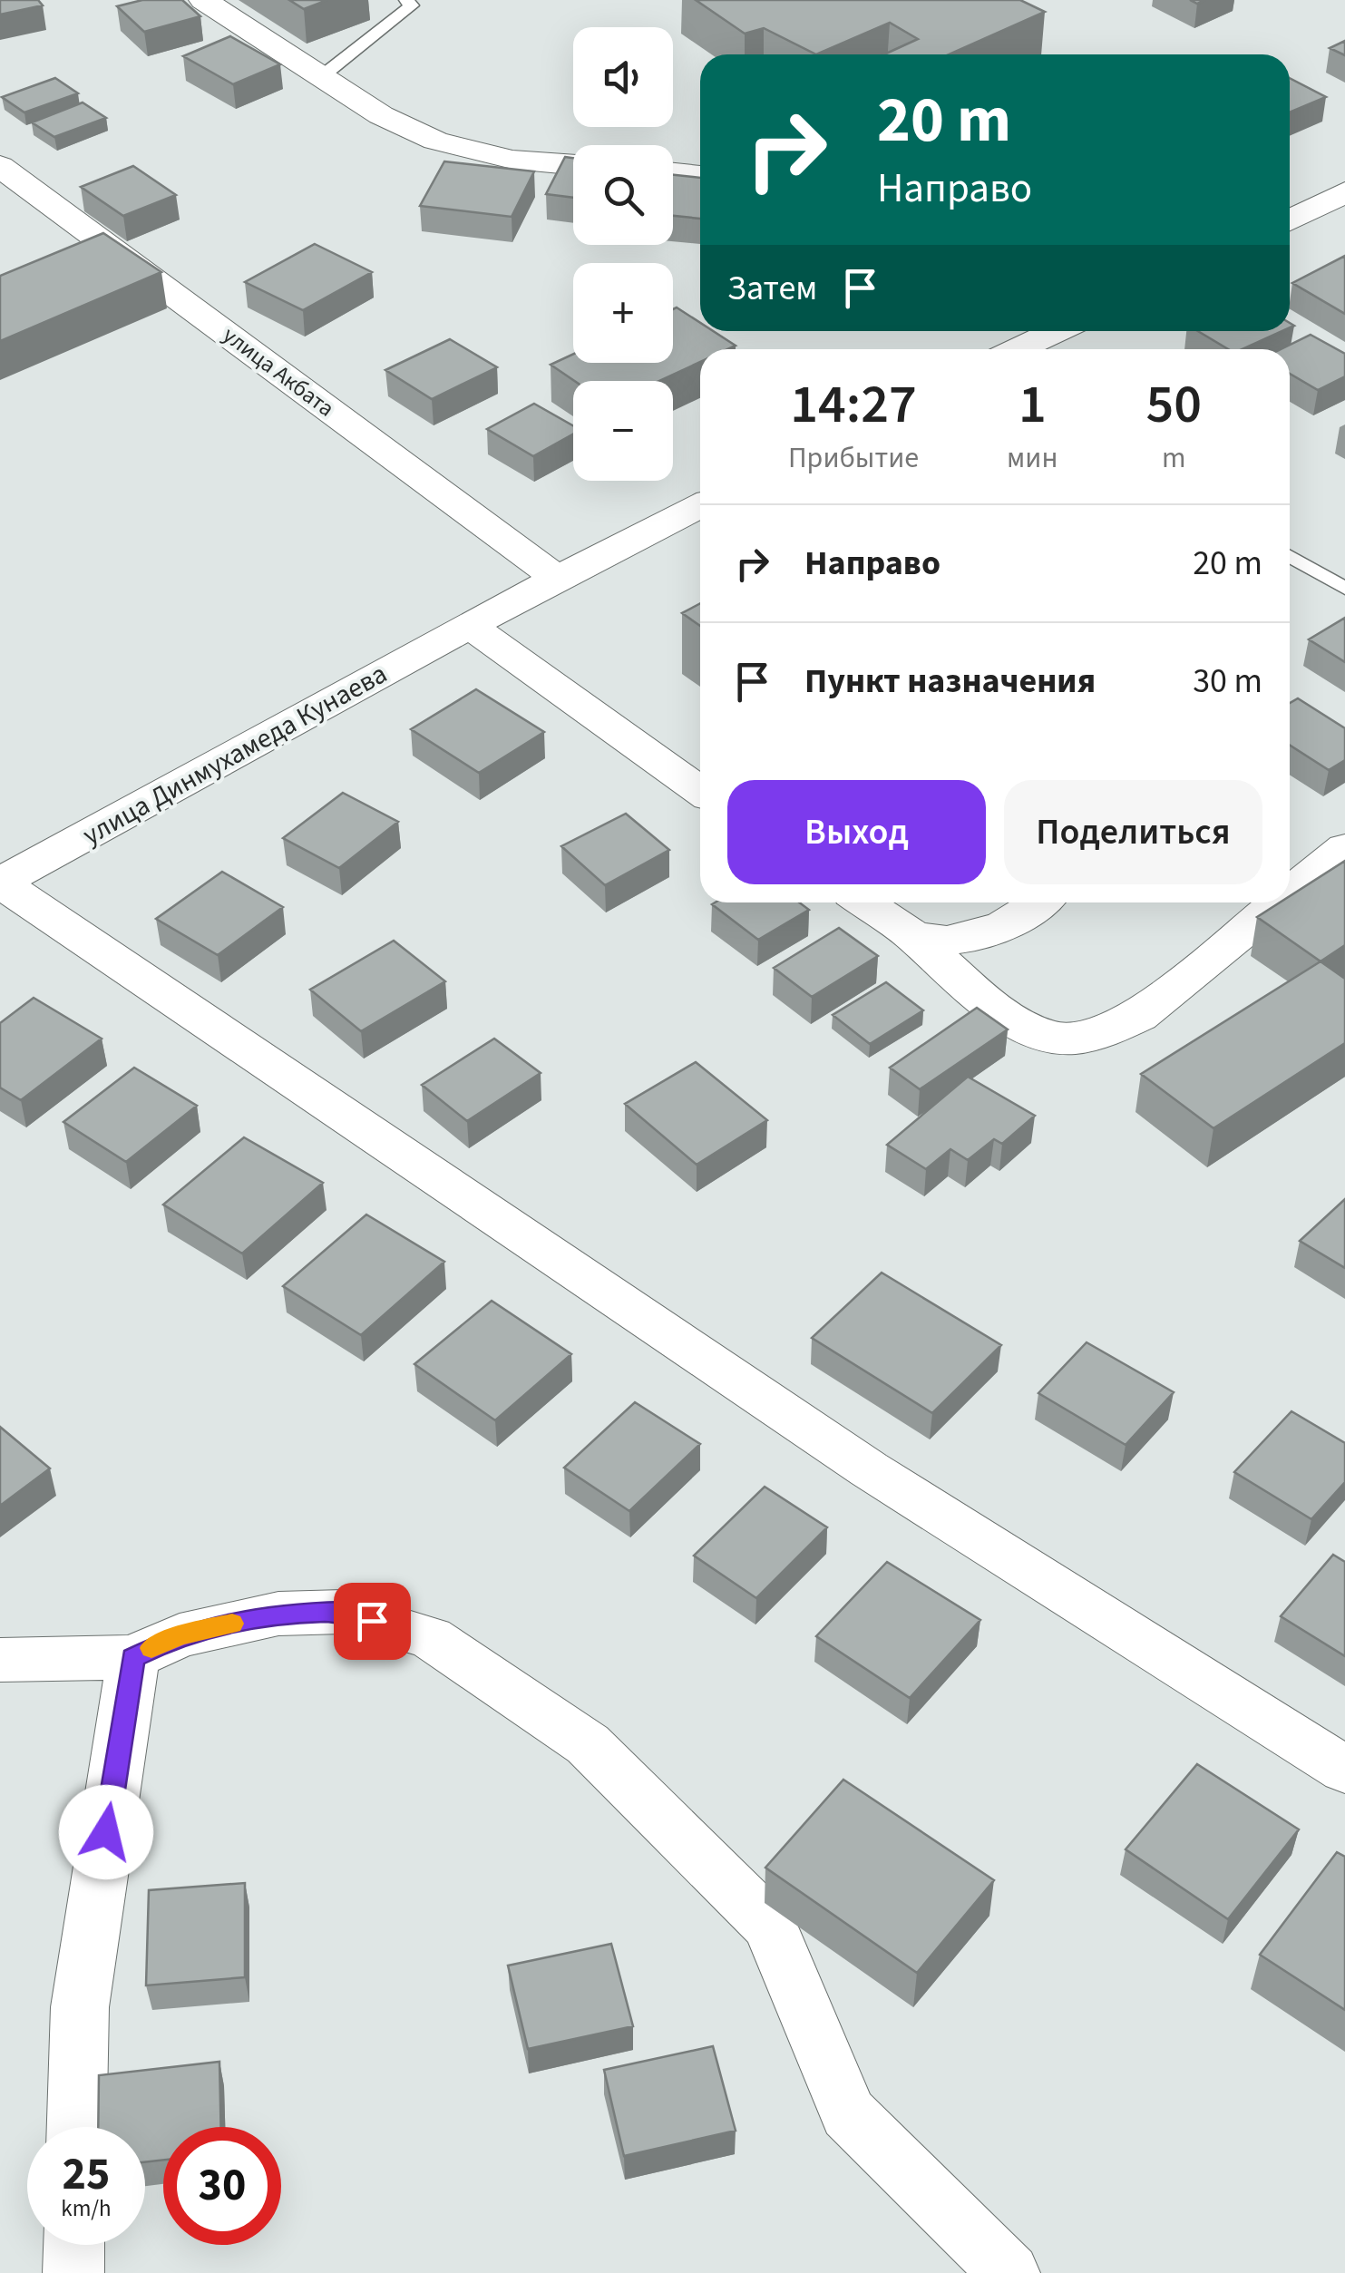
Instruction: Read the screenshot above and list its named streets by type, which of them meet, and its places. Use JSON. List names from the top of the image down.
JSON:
{
  "streets": {
    "street": ["улица Акбата", "улица Динмухамеда Кунаева"]
  },
  "crossings": [
    ["улица Акбата", "улица Динмухамеда Кунаева"]
  ],
  "page": {
    "map_buttons": ["+", "−"],
    "turn": ["20 m", "Направо"],
    "then": "Затем",
    "eta": [
      "14:27",
      "Прибытие",
      "1",
      "мин",
      "50",
      "m"
    ],
    "list": [
      {
        "name": "Направо",
        "value": "20 m"
      },
      {
        "name": "Пункт назначения",
        "value": "30 m"
      }
    ],
    "buttons": ["Выход", "Поделиться"],
    "speed": "25 km/h",
    "limit": "30"
  }
}
